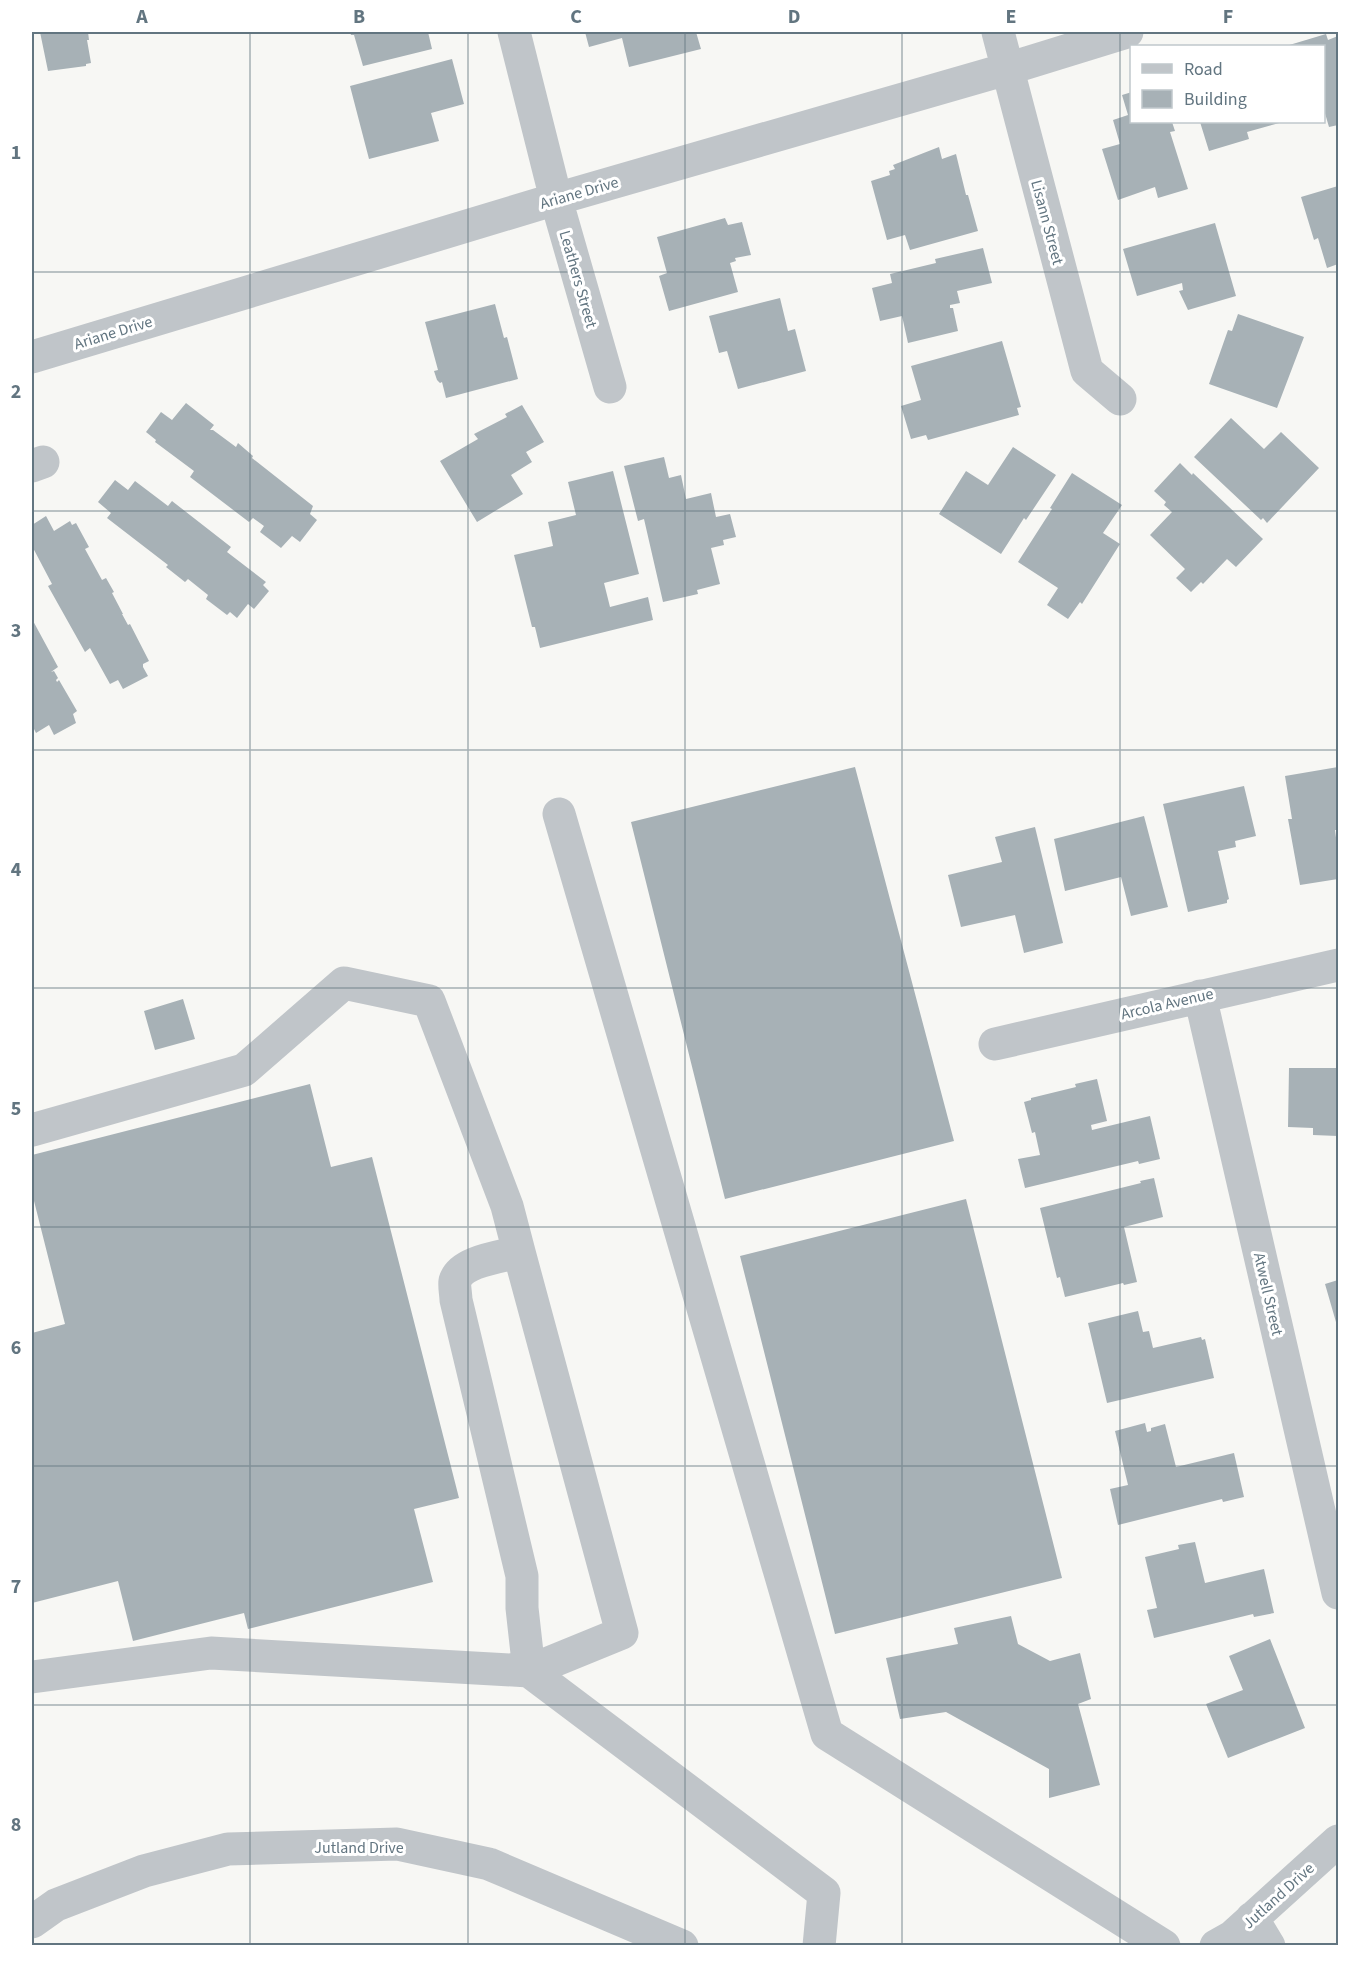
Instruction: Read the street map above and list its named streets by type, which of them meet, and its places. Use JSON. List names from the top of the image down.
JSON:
{
  "streets": {
    "street": [
      "Ariane Drive",
      "Lisann Street",
      "Leathers Street",
      "Arcola Avenue",
      "Atwell Street",
      "Jutland Drive"
    ]
  },
  "crossings": [
    ["Ariane Drive", "Lisann Street"],
    ["Ariane Drive", "Leathers Street"],
    ["Arcola Avenue", "Atwell Street"]
  ],
  "legend": ["Road", "Building"],
  "grid": {
    "columns": [
      "A",
      "B",
      "C",
      "D",
      "E",
      "F"
    ],
    "rows": [
      "1",
      "2",
      "3",
      "4",
      "5",
      "6",
      "7",
      "8"
    ]
  }
}
